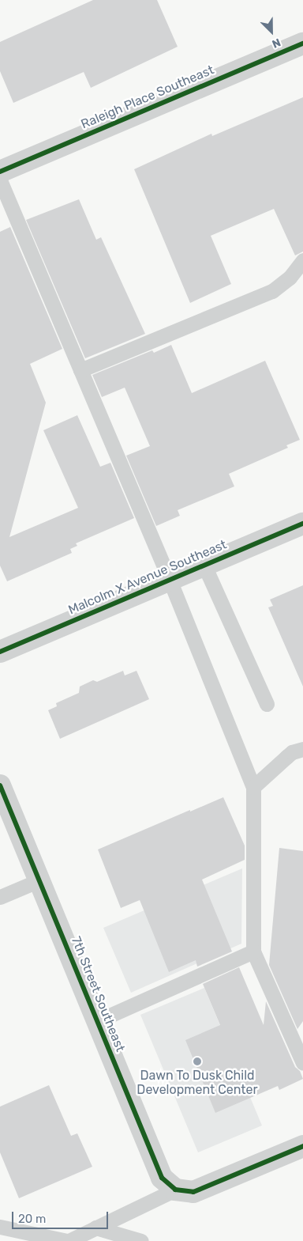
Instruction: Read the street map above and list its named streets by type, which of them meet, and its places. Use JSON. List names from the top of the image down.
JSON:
{
  "streets": {
    "street": ["Raleigh Place Southeast", "Malcolm X Avenue Southeast", "7th Street Southeast"]
  },
  "places": ["Dawn To Dusk Child Development Center"],
  "scale_bar": "20 m",
  "north": "bottom right"
}
